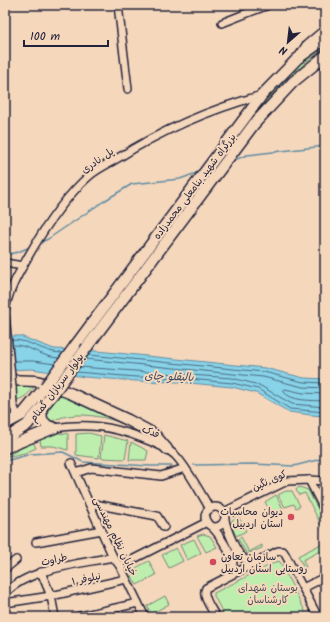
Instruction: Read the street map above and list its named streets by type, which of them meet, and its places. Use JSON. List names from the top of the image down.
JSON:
{
  "streets": {
    "highway": ["بزرگراه شهید بنامعلی محمدزاده", "بولوار سربازان گمنام"],
    "street": [
      "پل نادری",
      "فدک",
      "کوی نگین",
      "خیابان نظام مهندسی",
      "طراوت",
      "نیلوفر ۱"
    ]
  },
  "crossings": [
    ["پل نادری", "بزرگراه شهید بنامعلی محمدزاده"],
    ["پل نادری", "بولوار سربازان گمنام"],
    ["بزرگراه شهید بنامعلی محمدزاده", "بولوار سربازان گمنام"],
    ["فدک", "کوی نگین"],
    ["خیابان نظام مهندسی", "طراوت"],
    ["خیابان نظام مهندسی", "نیلوفر ۱"]
  ],
  "water": ["بالیقلو چای"],
  "parks": ["بوستان شهدای کارشناسان"],
  "places": ["دیوان محاسبات استان اردبیل", "سازمان تعاون روستایی استان اردبیل"],
  "scale_bar": "100 m",
  "north": "bottom left"
}
